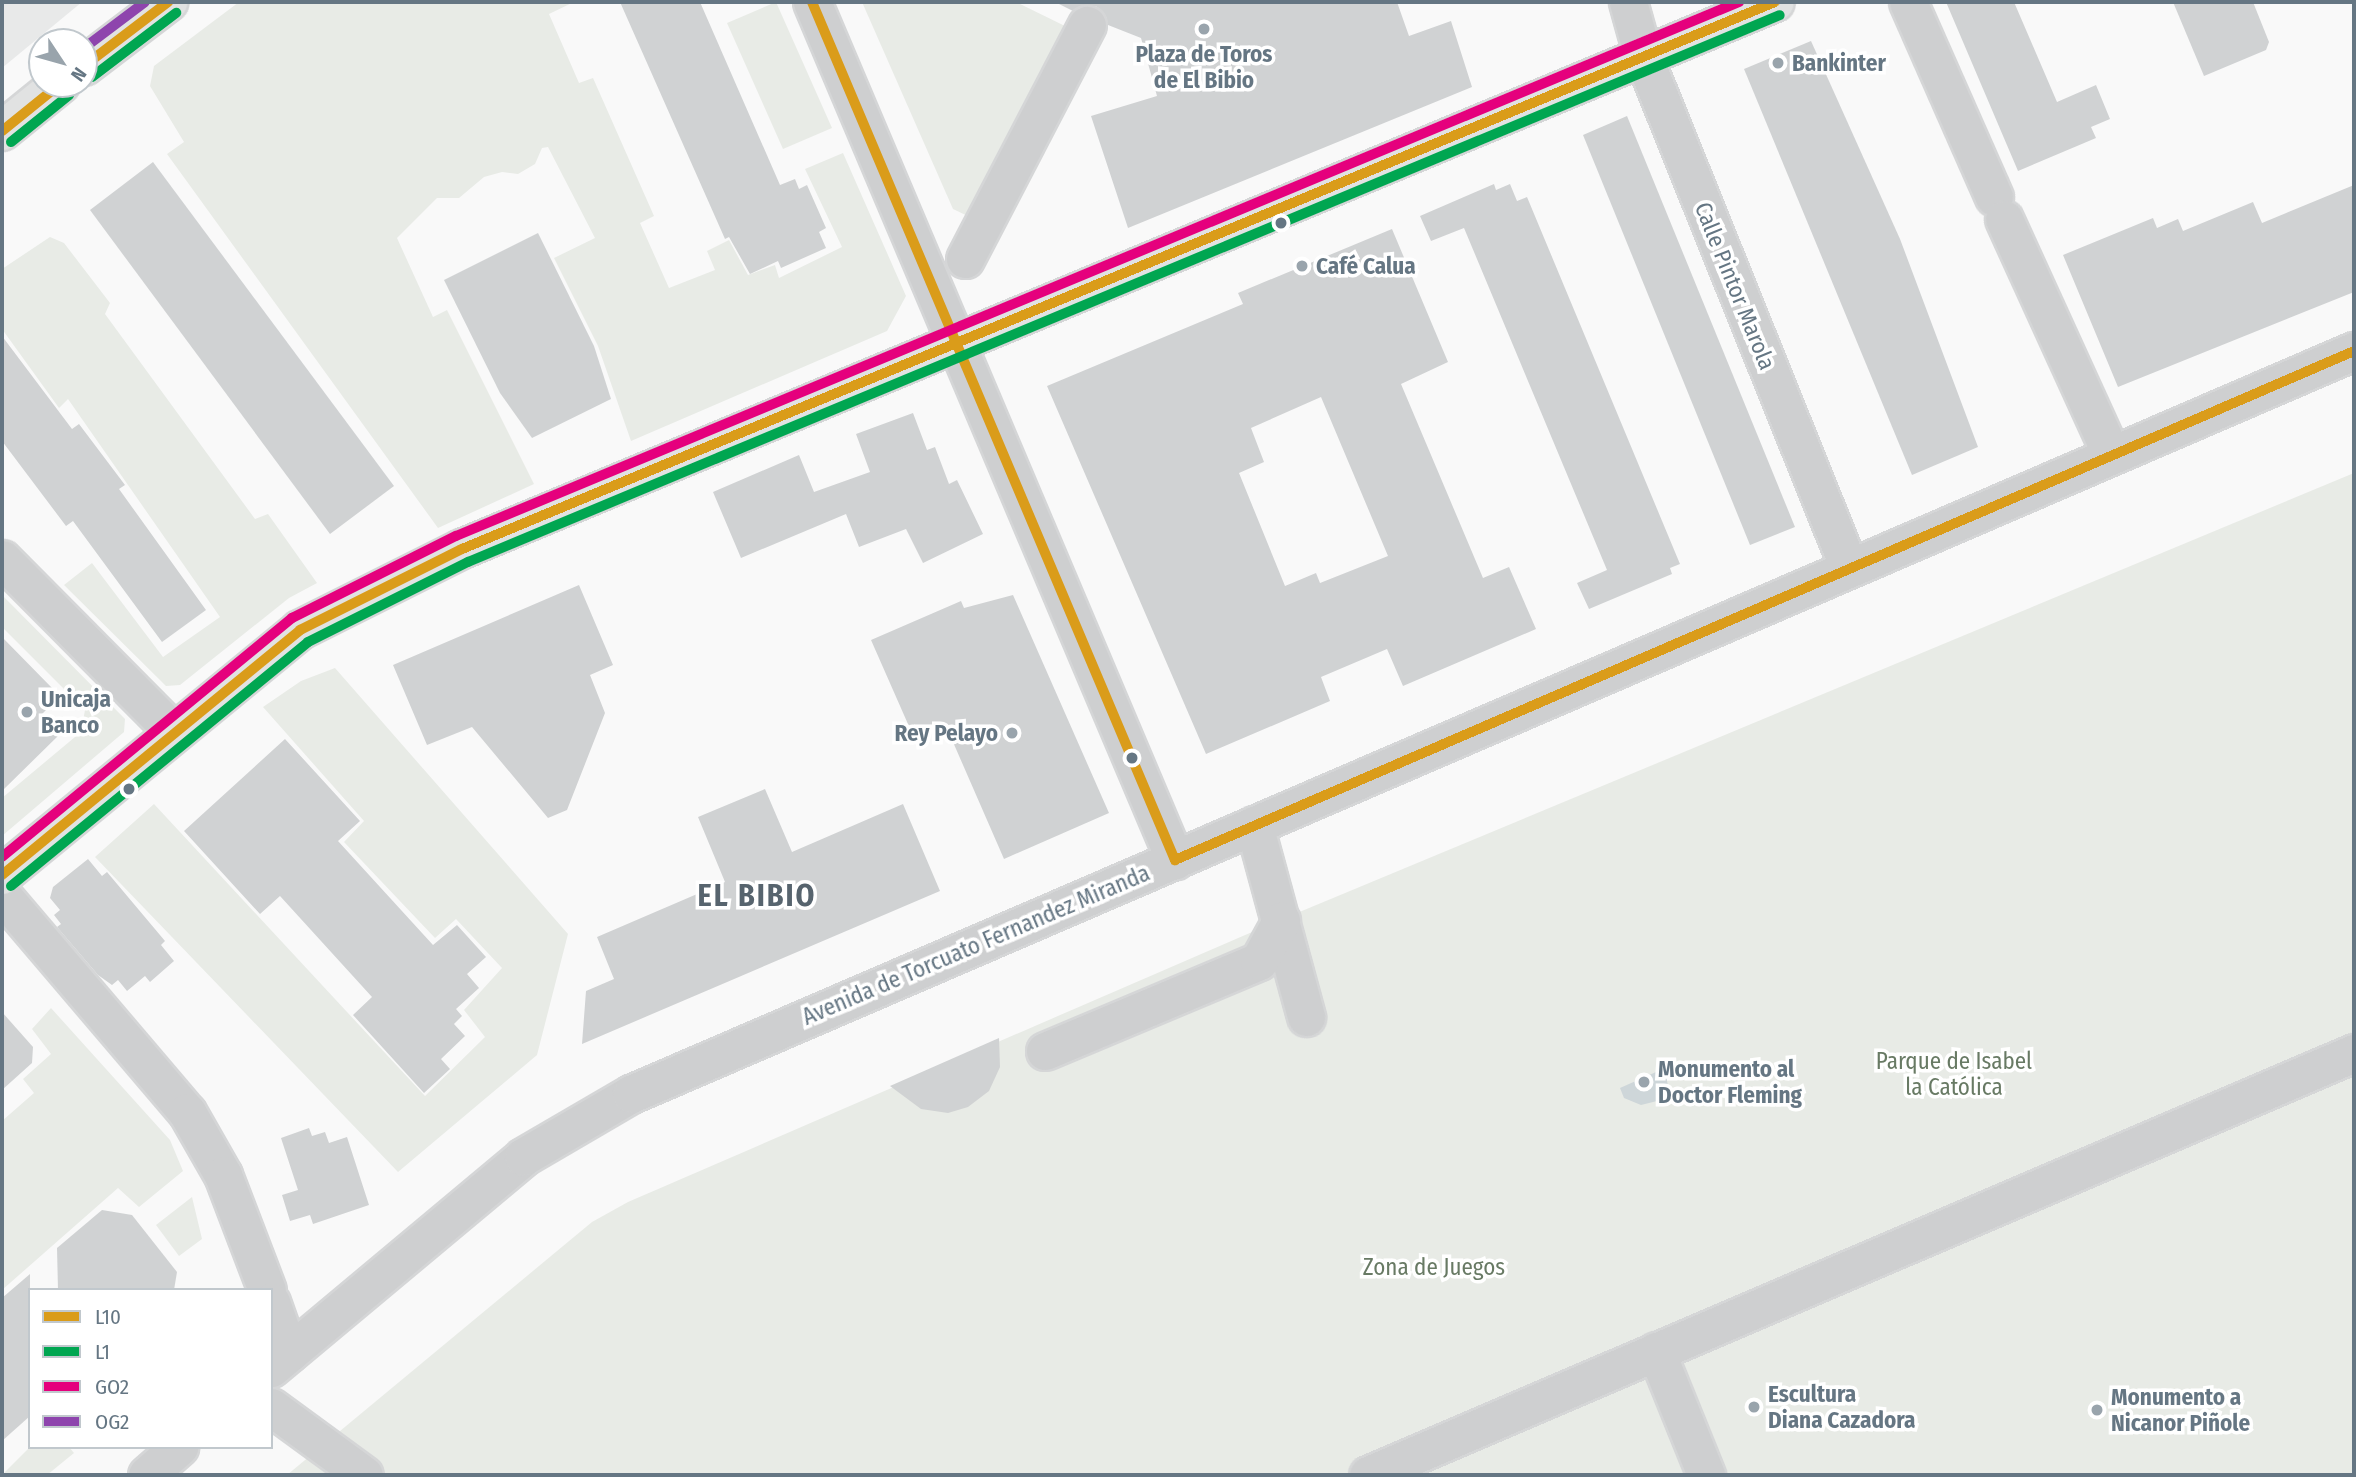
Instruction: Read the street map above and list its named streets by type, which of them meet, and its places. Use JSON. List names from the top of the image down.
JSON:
{
  "streets": {
    "street": ["Calle Pintor Marola", "Avenida de Torcuato Fernandez Miranda"]
  },
  "crossings": [
    ["Calle Pintor Marola", "Avenida de Torcuato Fernandez Miranda"]
  ],
  "districts": ["EL BIBIO"],
  "parks": ["Parque de Isabel la Católica", "Zona de Juegos"],
  "places": [
    "Plaza de Toros de El Bibio",
    "Bankinter",
    "Café Calua",
    "Unicaja Banco",
    "Rey Pelayo",
    "Monumento al Doctor Fleming",
    "Escultura Diana Cazadora",
    "Monumento a Nicanor Piñole"
  ],
  "lines": [
    "transit line L10",
    "transit line GO2",
    "transit line OG2",
    "transit line L1"
  ],
  "legend": [
    "L10",
    "L1",
    "GO2",
    "OG2"
  ],
  "north": "bottom right"
}
